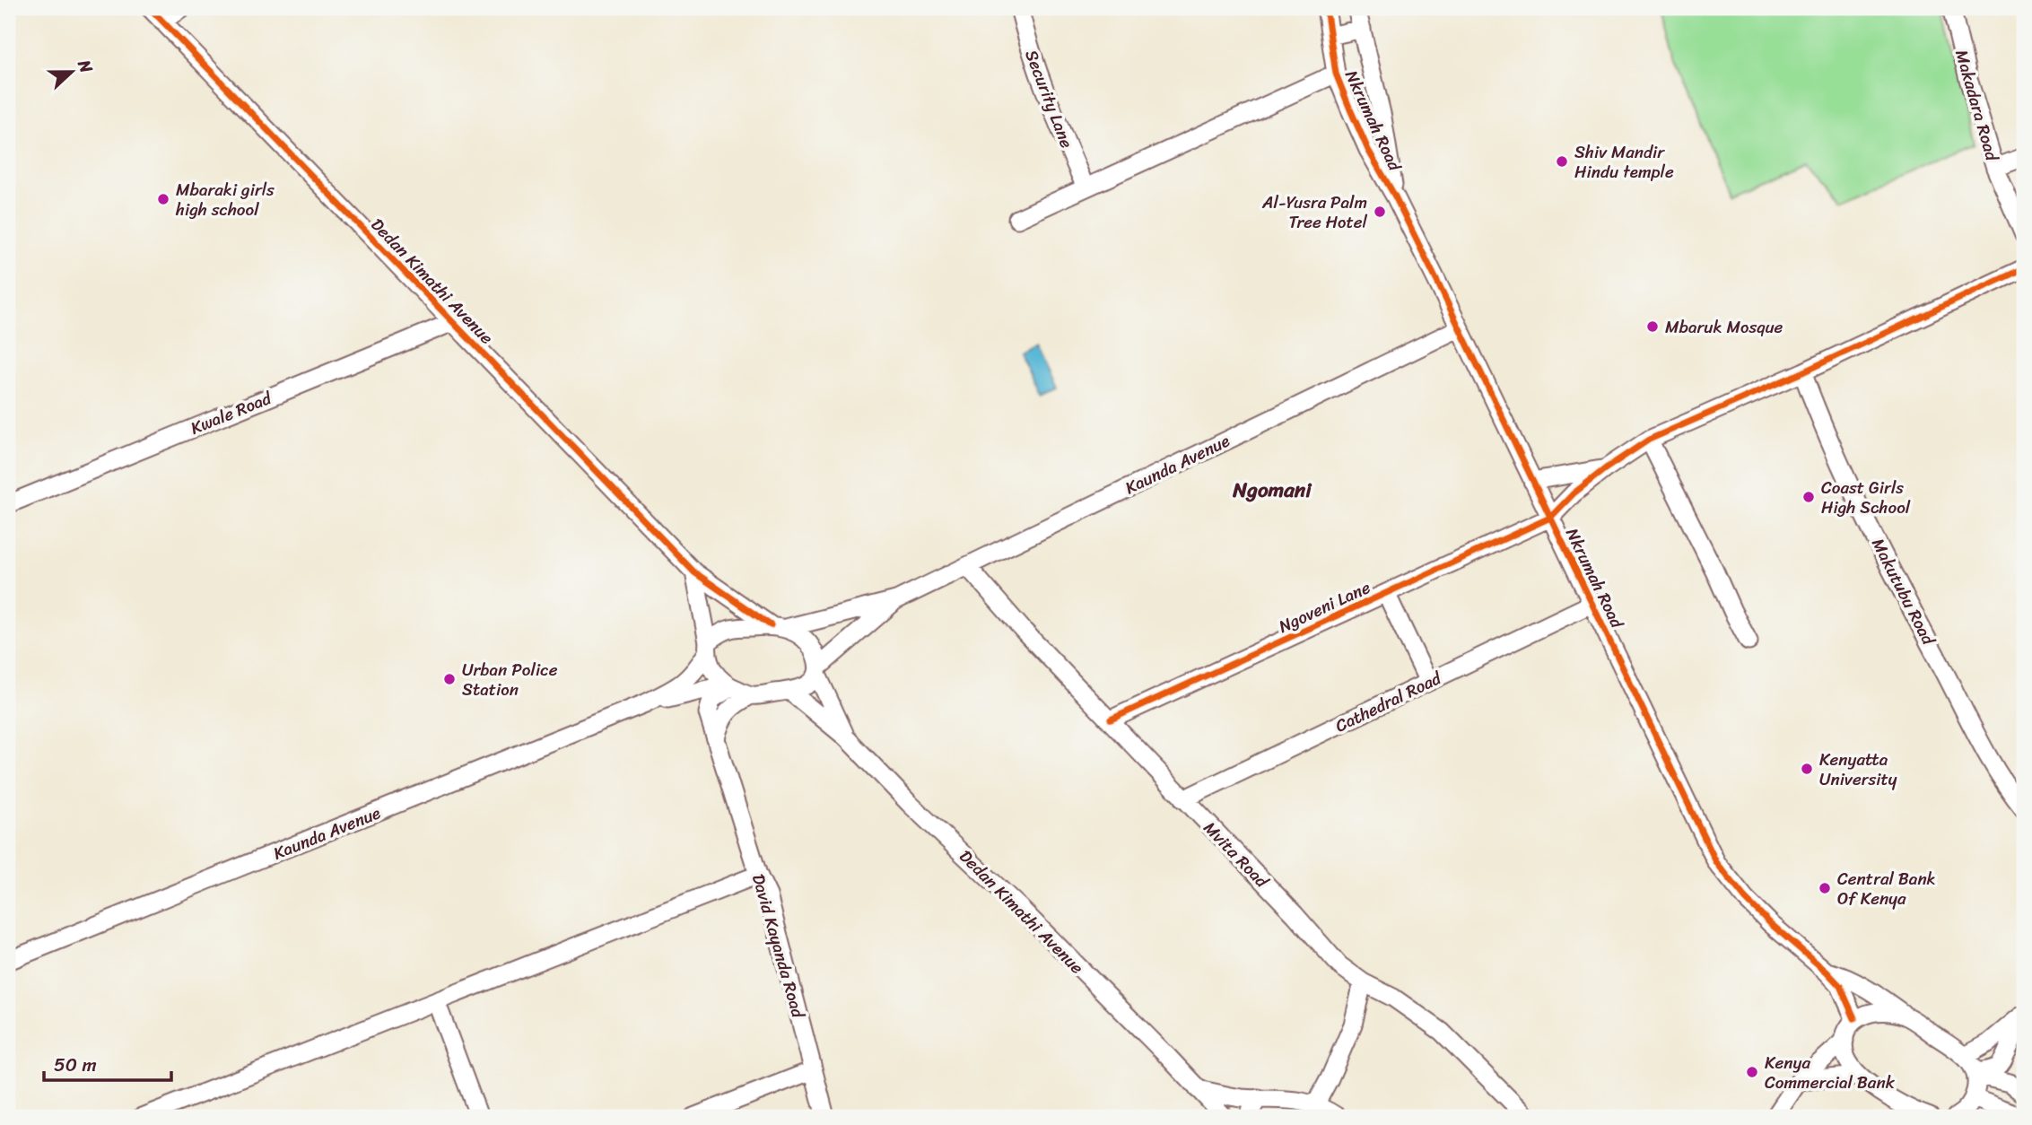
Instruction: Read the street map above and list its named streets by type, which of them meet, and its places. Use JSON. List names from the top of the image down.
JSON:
{
  "streets": {
    "street": [
      "Security Lane",
      "Makadara Road",
      "Nkrumah Road",
      "Dedan Kimathi Avenue",
      "Kwale Road",
      "Kaunda Avenue",
      "Makutubu Road",
      "Ngoveni Lane",
      "Cathedral Road",
      "Mvita Road",
      "David Kayanda Road"
    ]
  },
  "crossings": [
    ["Nkrumah Road", "Kaunda Avenue"],
    ["Nkrumah Road", "Ngoveni Lane"],
    ["Nkrumah Road", "Cathedral Road"],
    ["Dedan Kimathi Avenue", "Kwale Road"],
    ["Dedan Kimathi Avenue", "David Kayanda Road"],
    ["Kaunda Avenue", "Mvita Road"],
    ["Ngoveni Lane", "Mvita Road"],
    ["Cathedral Road", "Mvita Road"]
  ],
  "districts": ["Ngomani"],
  "places": [
    "Shiv Mandir Hindu temple",
    "Mbaraki girls high school",
    "Al-Yusra Palm Tree Hotel",
    "Mbaruk Mosque",
    "Coast Girls High School",
    "Urban Police Station",
    "Kenyatta University",
    "Central Bank Of Kenya",
    "Kenya Commercial Bank"
  ],
  "scale_bar": "50 m",
  "north": "right"
}
